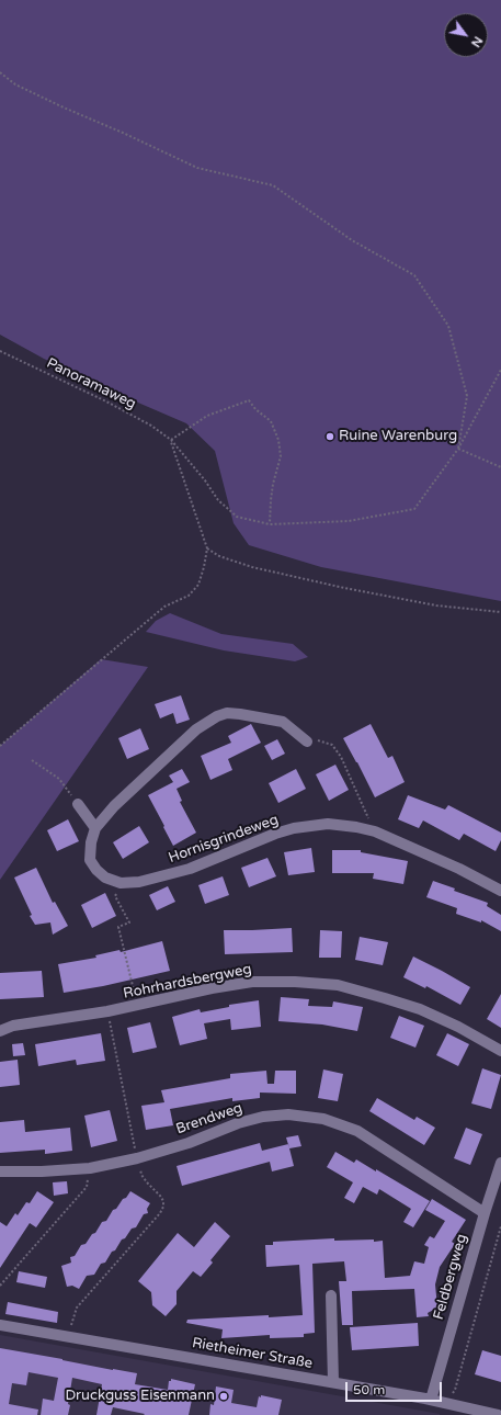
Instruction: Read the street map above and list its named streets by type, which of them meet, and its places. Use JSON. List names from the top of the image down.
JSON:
{
  "streets": {
    "street": [
      "Hornisgrindeweg",
      "Rohrhardsbergweg",
      "Brendweg",
      "Feldbergweg",
      "Rietheimer Straße"
    ],
    "path": ["Panoramaweg"]
  },
  "crossings": [
    ["Brendweg", "Feldbergweg"],
    ["Feldbergweg", "Rietheimer Straße"]
  ],
  "places": ["Ruine Warenburg", "Druckguss Eisenmann"],
  "scale_bar": "50 m",
  "north": "bottom right"
}
